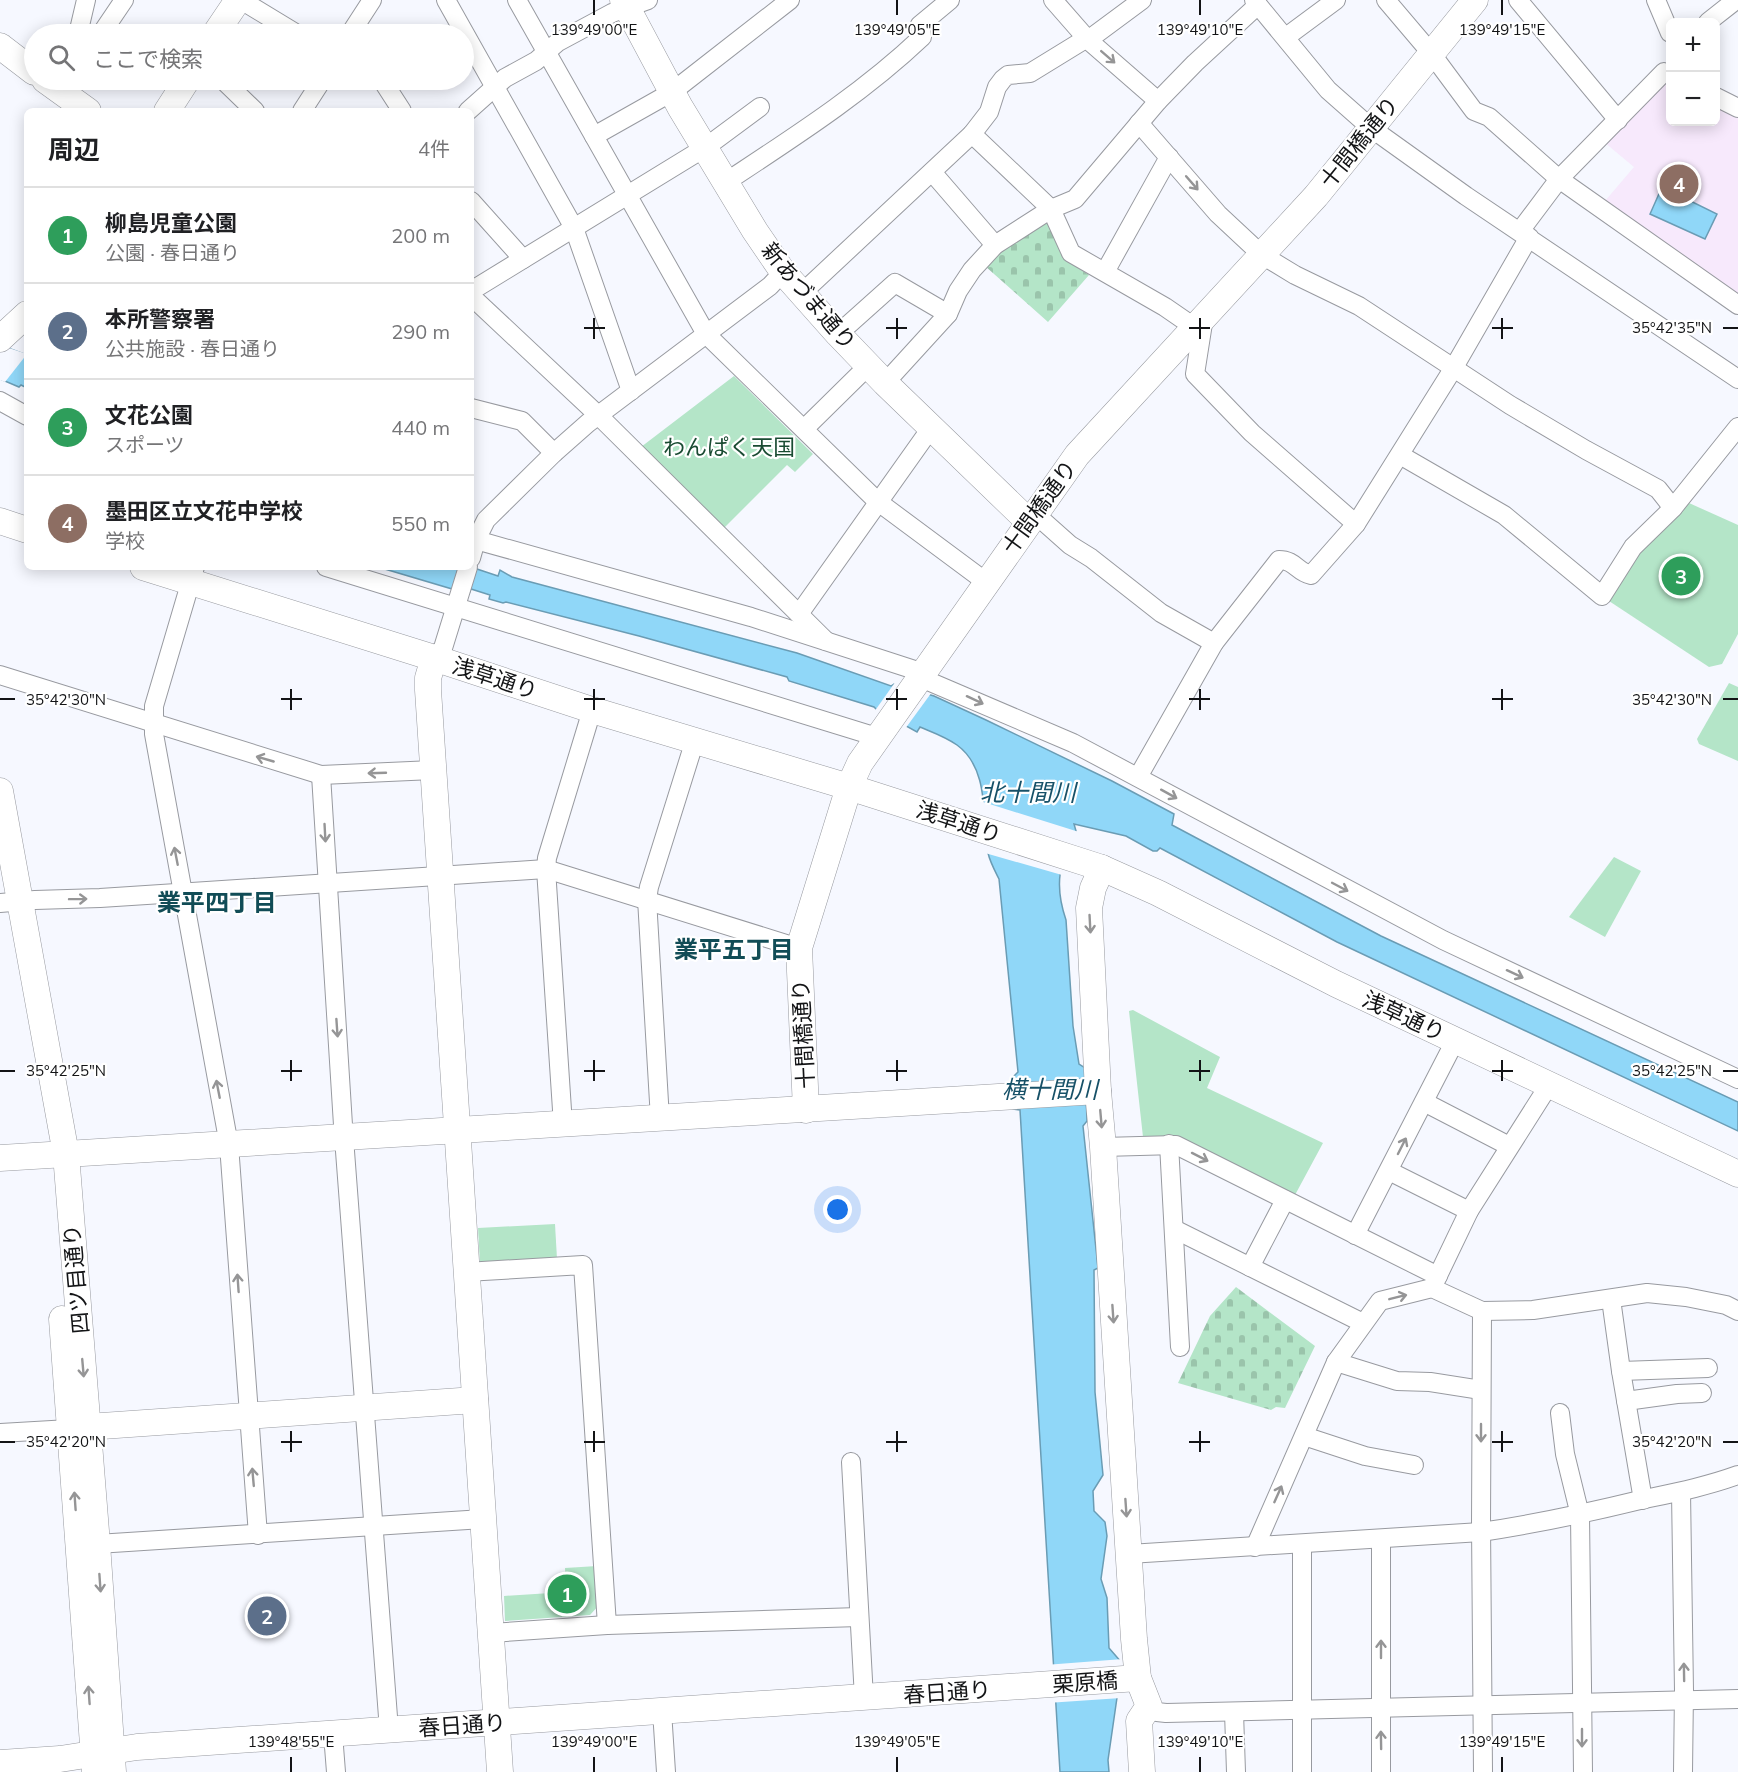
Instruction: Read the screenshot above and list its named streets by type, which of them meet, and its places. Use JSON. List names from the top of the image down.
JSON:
{
  "streets": {
    "street": [
      "十間橋通り",
      "新あづま通り",
      "浅草通り",
      "四ツ目通り",
      "栗原橋",
      "春日通り"
    ]
  },
  "crossings": [
    ["十間橋通り", "新あづま通り"],
    ["十間橋通り", "浅草通り"],
    ["四ツ目通り", "春日通り"],
    ["栗原橋", "春日通り"]
  ],
  "districts": ["業平四丁目", "業平五丁目"],
  "water": ["北十間川", "横十間川"],
  "parks": ["わんぱく天国"],
  "page": {
    "map_buttons": ["+", "−"],
    "search": "ここで検索",
    "heading": ["周辺", "4件"],
    "pins": [
      "4",
      "3",
      "1",
      "2"
    ],
    "list": [
      {
        "mark": "1",
        "name": "柳島児童公園",
        "note": "公園 · 春日通り",
        "value": "200 m"
      },
      {
        "mark": "2",
        "name": "本所警察署",
        "note": "公共施設 · 春日通り",
        "value": "290 m"
      },
      {
        "mark": "3",
        "name": "文花公園",
        "note": "スポーツ",
        "value": "440 m"
      },
      {
        "mark": "4",
        "name": "墨田区立文花中学校",
        "note": "学校",
        "value": "550 m"
      }
    ]
  },
  "coordinates": [
    "139°49'00\"E",
    "139°49'05\"E",
    "139°49'10\"E",
    "139°49'15\"E",
    "35°42'35\"N",
    "35°42'30\"N",
    "35°42'25\"N",
    "35°42'20\"N",
    "139°48'55\"E"
  ]
}
